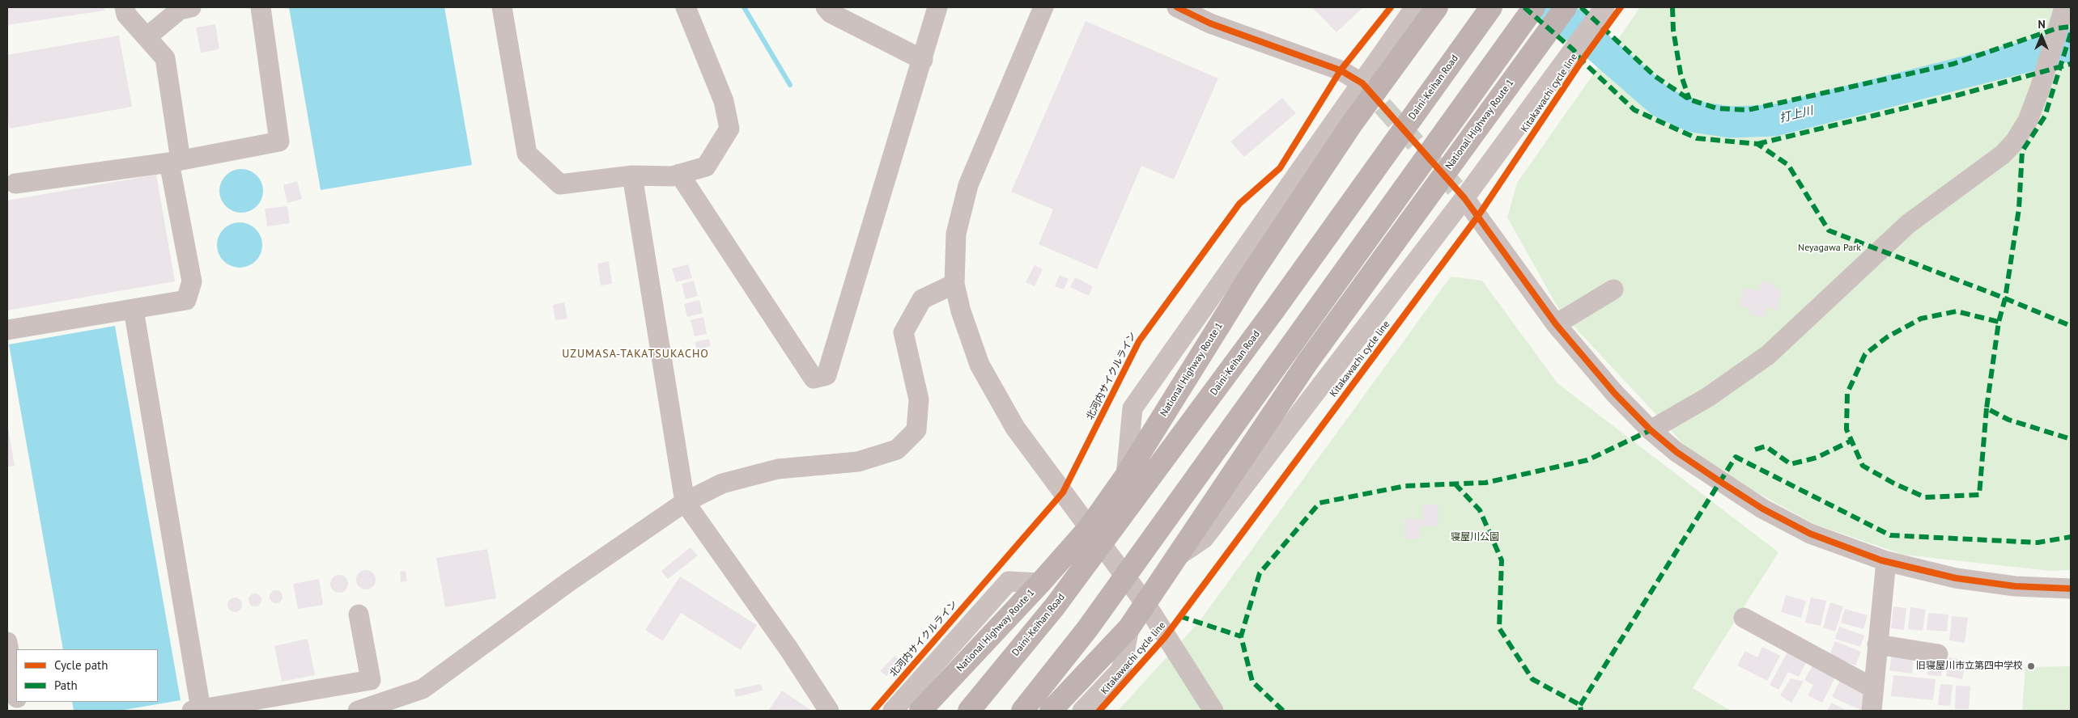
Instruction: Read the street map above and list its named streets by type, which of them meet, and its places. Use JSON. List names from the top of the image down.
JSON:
{
  "streets": {
    "highway": ["Daini-Keihan Road", "National Highway Route 1"],
    "cycle path": ["Kitakawachi cycle line", "北河内サイクルライン"]
  },
  "districts": ["UZUMASA-TAKATSUKACHO"],
  "water": ["打上川"],
  "parks": ["Neyagawa Park", "寝屋川公園"],
  "places": ["旧寝屋川市立第四中学校"],
  "legend": ["Cycle path", "Path"],
  "north": "top"
}
